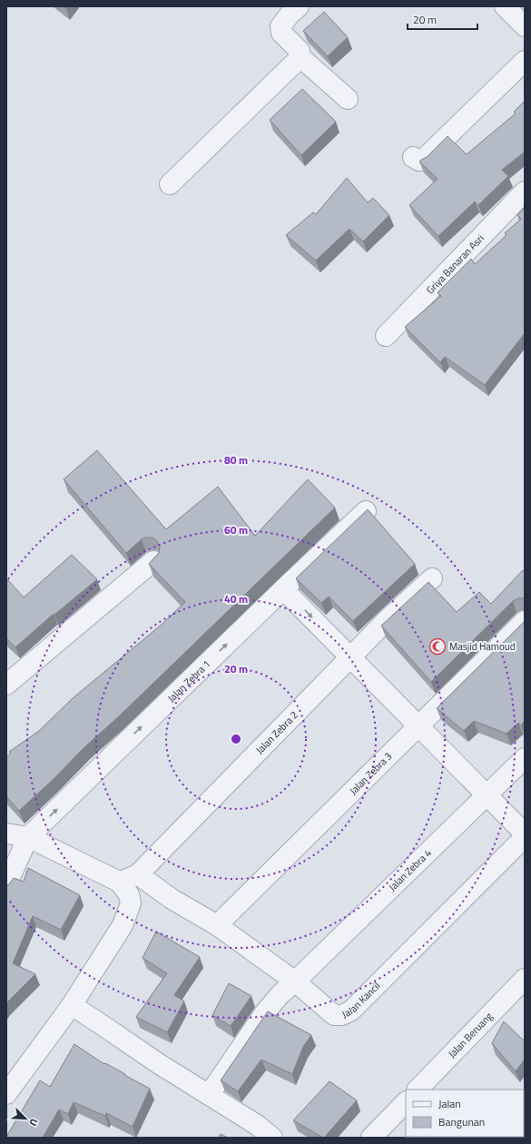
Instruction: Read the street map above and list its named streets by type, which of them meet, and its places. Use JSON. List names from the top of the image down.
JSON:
{
  "streets": {
    "street": [
      "Griya Banaran Asri",
      "Jalan Zebra 1",
      "Jalan Zebra 2",
      "Jalan Zebra 3",
      "Jalan Zebra 4",
      "Jalan Kancil",
      "Jalan Beruang"
    ]
  },
  "crossings": [
    ["Jalan Zebra 2", "Jalan Kancil"],
    ["Jalan Zebra 3", "Jalan Kancil"],
    ["Jalan Zebra 4", "Jalan Kancil"]
  ],
  "places": {
    "mosque": ["Masjid Hamoud"]
  },
  "legend": ["Jalan", "Bangunan"],
  "scale_bar": "20 m",
  "north": "bottom right",
  "rings": [
    "80 m",
    "60 m",
    "40 m",
    "20 m"
  ]
}
